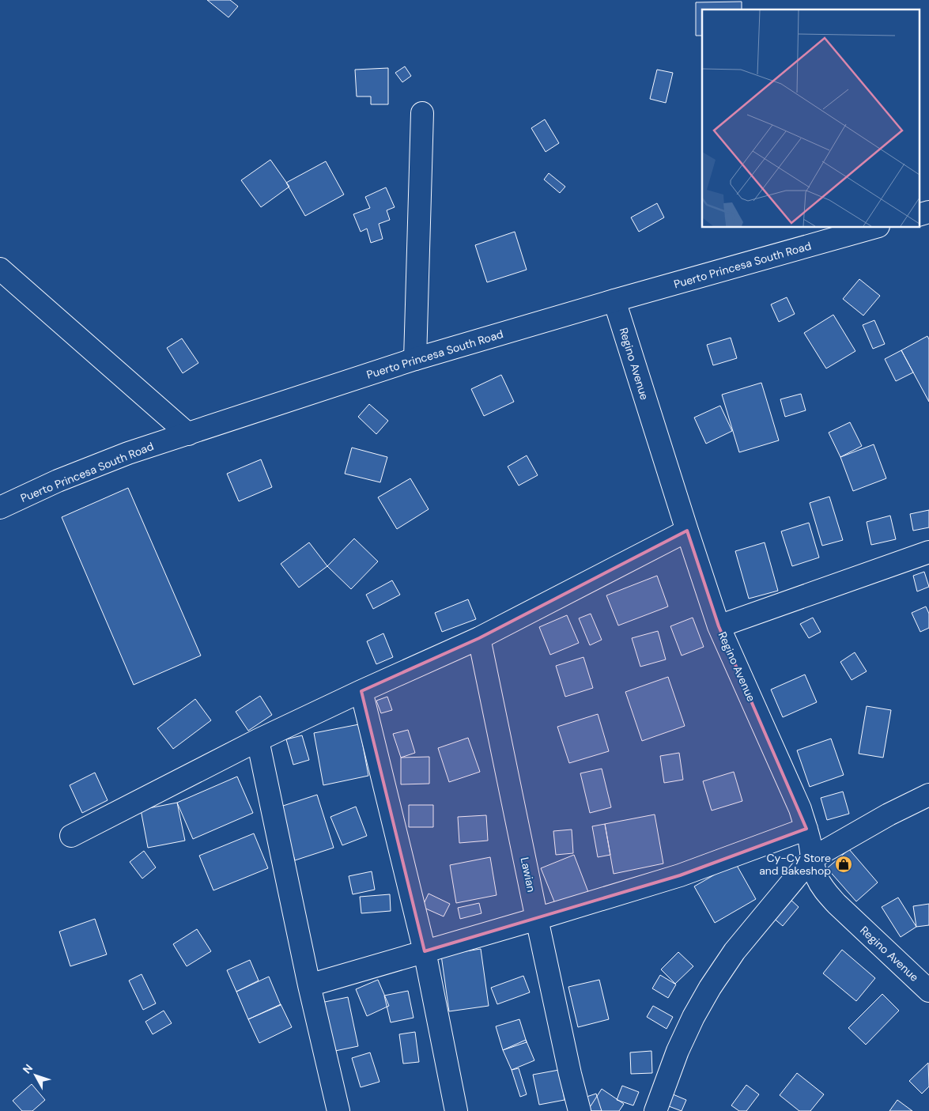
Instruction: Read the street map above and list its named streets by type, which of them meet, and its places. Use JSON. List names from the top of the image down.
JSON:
{
  "streets": {
    "street": ["Puerto Princesa South Road", "Regino Avenue", "Lawian"]
  },
  "crossings": [
    ["Puerto Princesa South Road", "Regino Avenue"]
  ],
  "places": {
    "shop": ["Cy-Cy Store and Bakeshop"]
  },
  "north": "top left"
}
